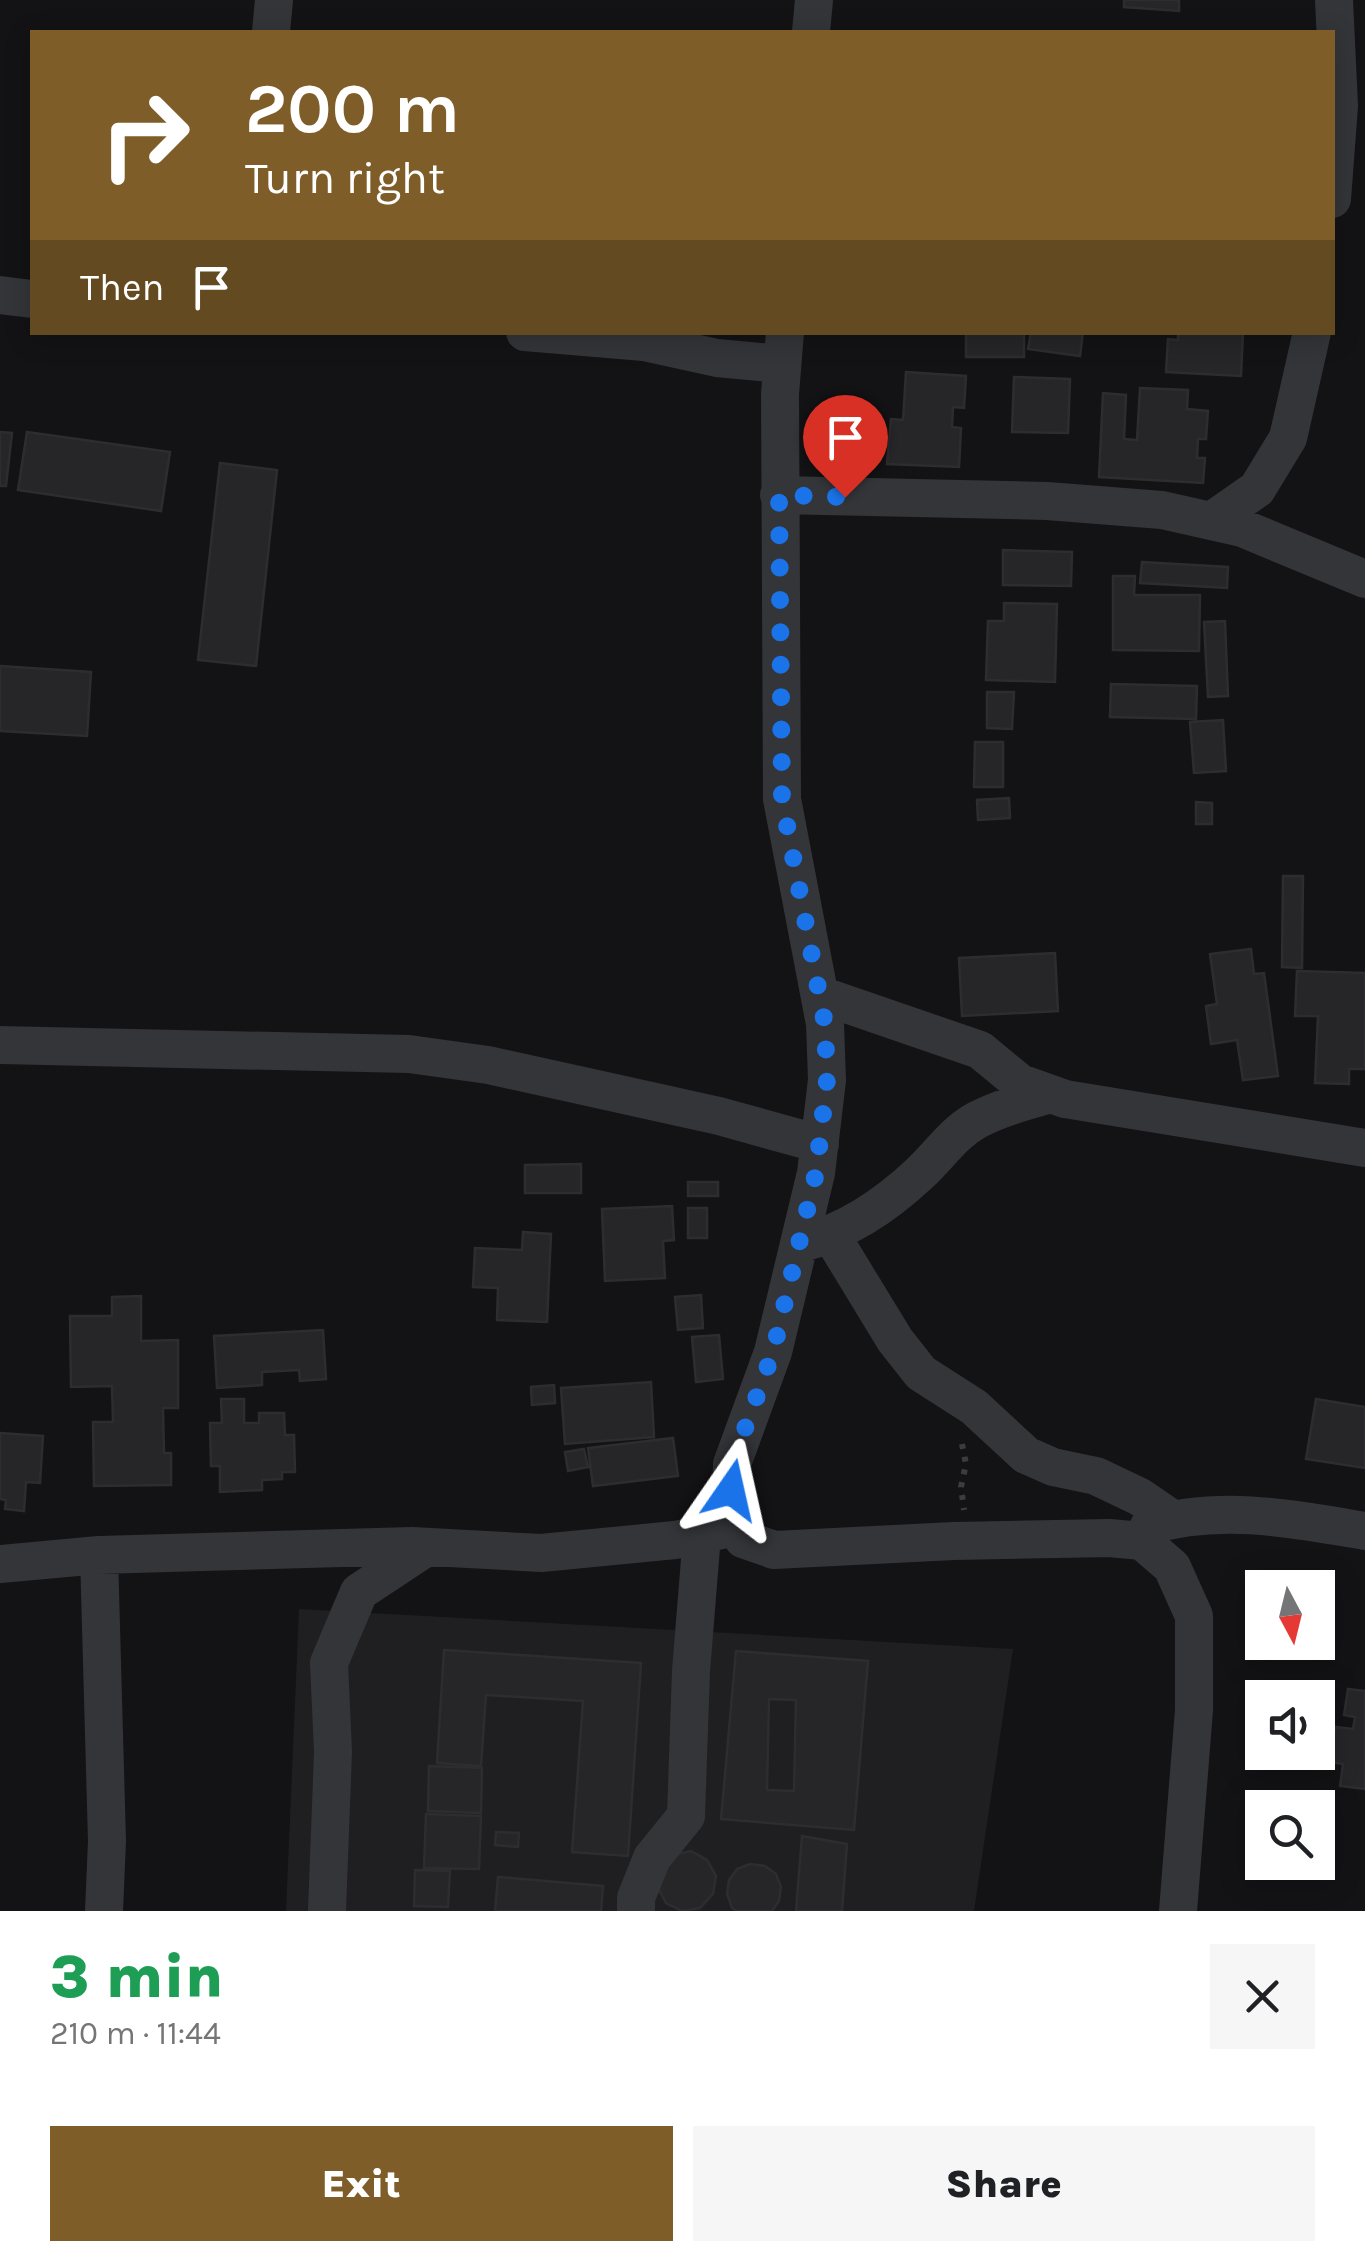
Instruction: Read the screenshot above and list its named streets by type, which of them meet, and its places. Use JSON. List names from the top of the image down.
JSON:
{
  "north": "bottom",
  "page": {
    "turn": ["200 m", "Turn right"],
    "then": "Then",
    "heading": ["3 min", "210 m · 11:44"],
    "buttons": ["Exit", "Share"]
  }
}
